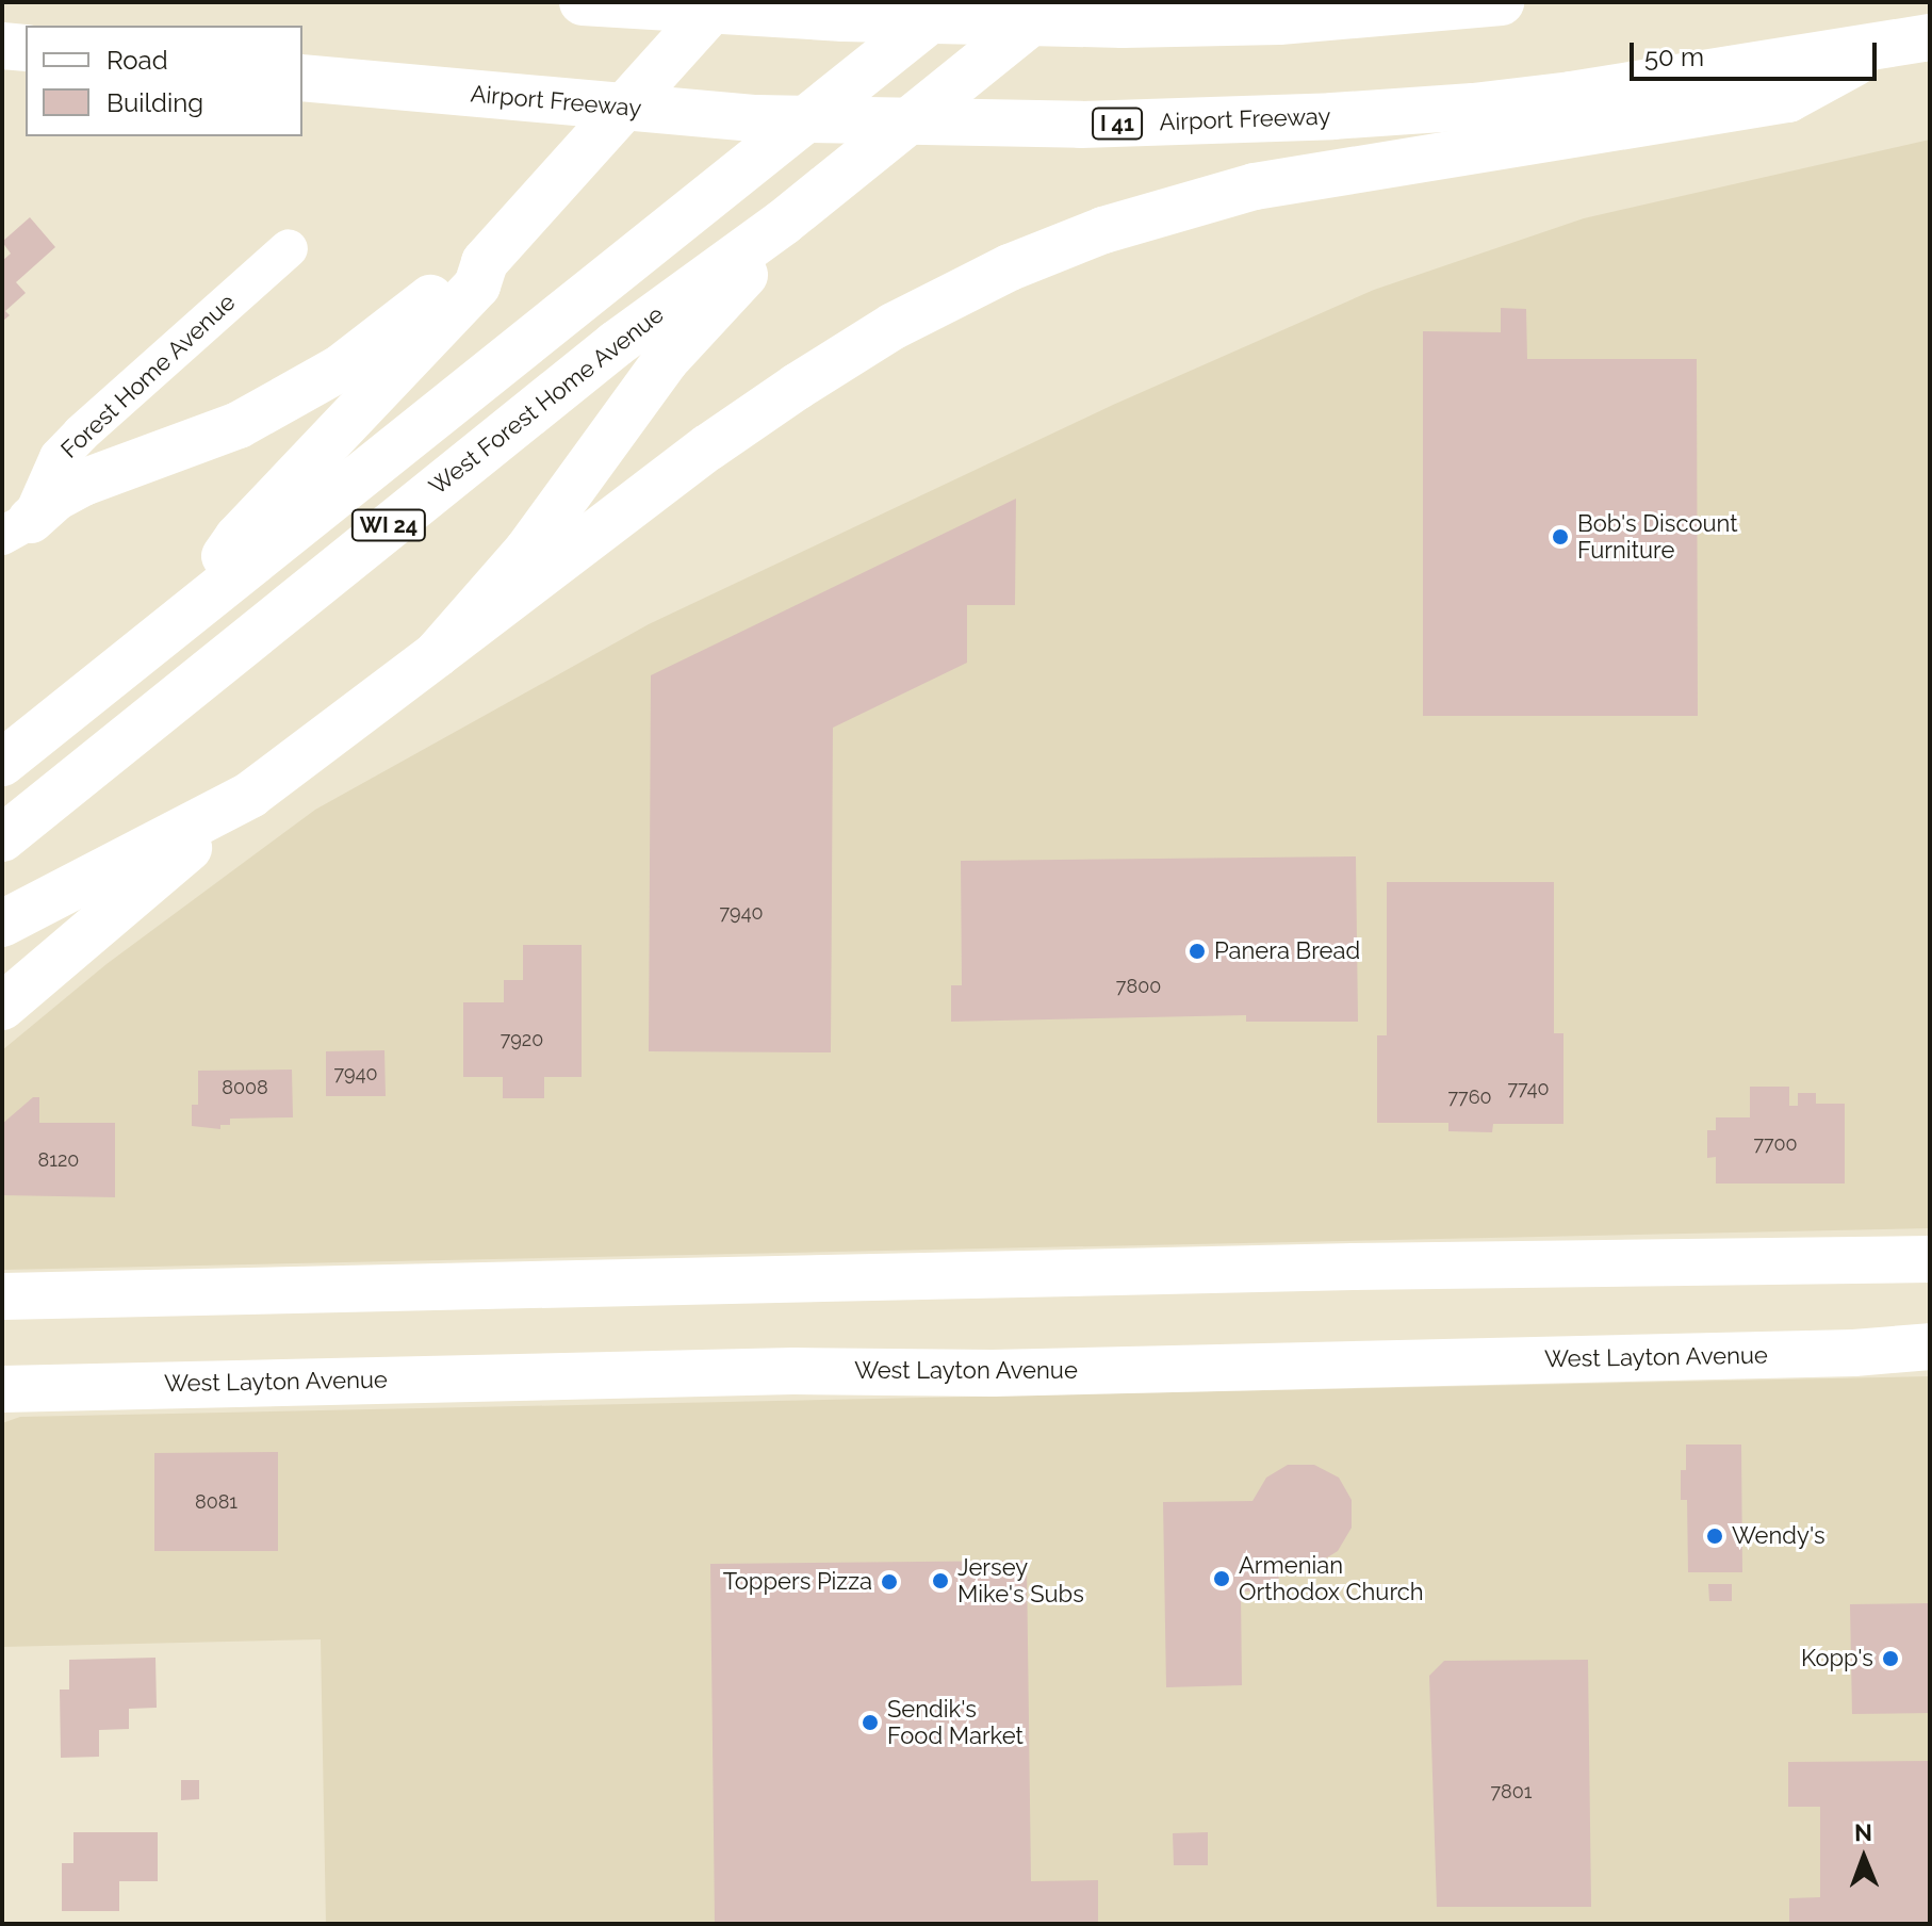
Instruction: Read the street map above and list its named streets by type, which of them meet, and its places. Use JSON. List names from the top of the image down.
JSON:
{
  "streets": {
    "main road": [
      "Airport Freeway",
      "I 41",
      "West Forest Home Avenue",
      "WI 24",
      "West Layton Avenue"
    ],
    "street": ["Forest Home Avenue"]
  },
  "places": [
    "Bob's Discount Furniture",
    "Panera Bread",
    "Wendy's",
    "Armenian Orthodox Church",
    "Jersey Mike's Subs",
    "Toppers Pizza",
    "Kopp's",
    "Sendik's Food Market"
  ],
  "house_numbers": [
    "7940",
    "7800",
    "7920",
    "7940",
    "8008",
    "7740",
    "7760",
    "7700",
    "8120",
    "8081",
    "7801"
  ],
  "legend": ["Road", "Building"],
  "scale_bar": "50 m",
  "north": "top"
}
